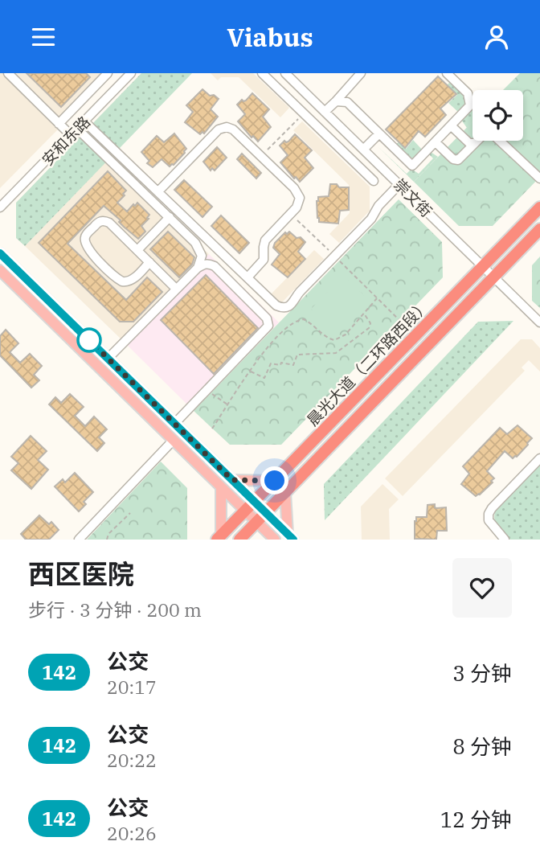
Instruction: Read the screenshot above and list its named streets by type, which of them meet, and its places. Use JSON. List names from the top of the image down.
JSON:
{
  "streets": {
    "highway": ["晨光大道（二环路西段）"],
    "street": ["安和东路", "崇文街"]
  },
  "crossings": [
    ["崇文街", "晨光大道（二环路西段）"]
  ],
  "lines": ["bus line 142"],
  "page": {
    "header": "Viabus",
    "heading": ["西区医院", "步行 · 3 分钟 · 200 m"],
    "list": [
      {
        "mark": "142",
        "name": "公交",
        "note": "20:17",
        "value": "3 分钟"
      },
      {
        "mark": "142",
        "name": "公交",
        "note": "20:22",
        "value": "8 分钟"
      },
      {
        "mark": "142",
        "name": "公交",
        "note": "20:26",
        "value": "12 分钟"
      }
    ]
  }
}
